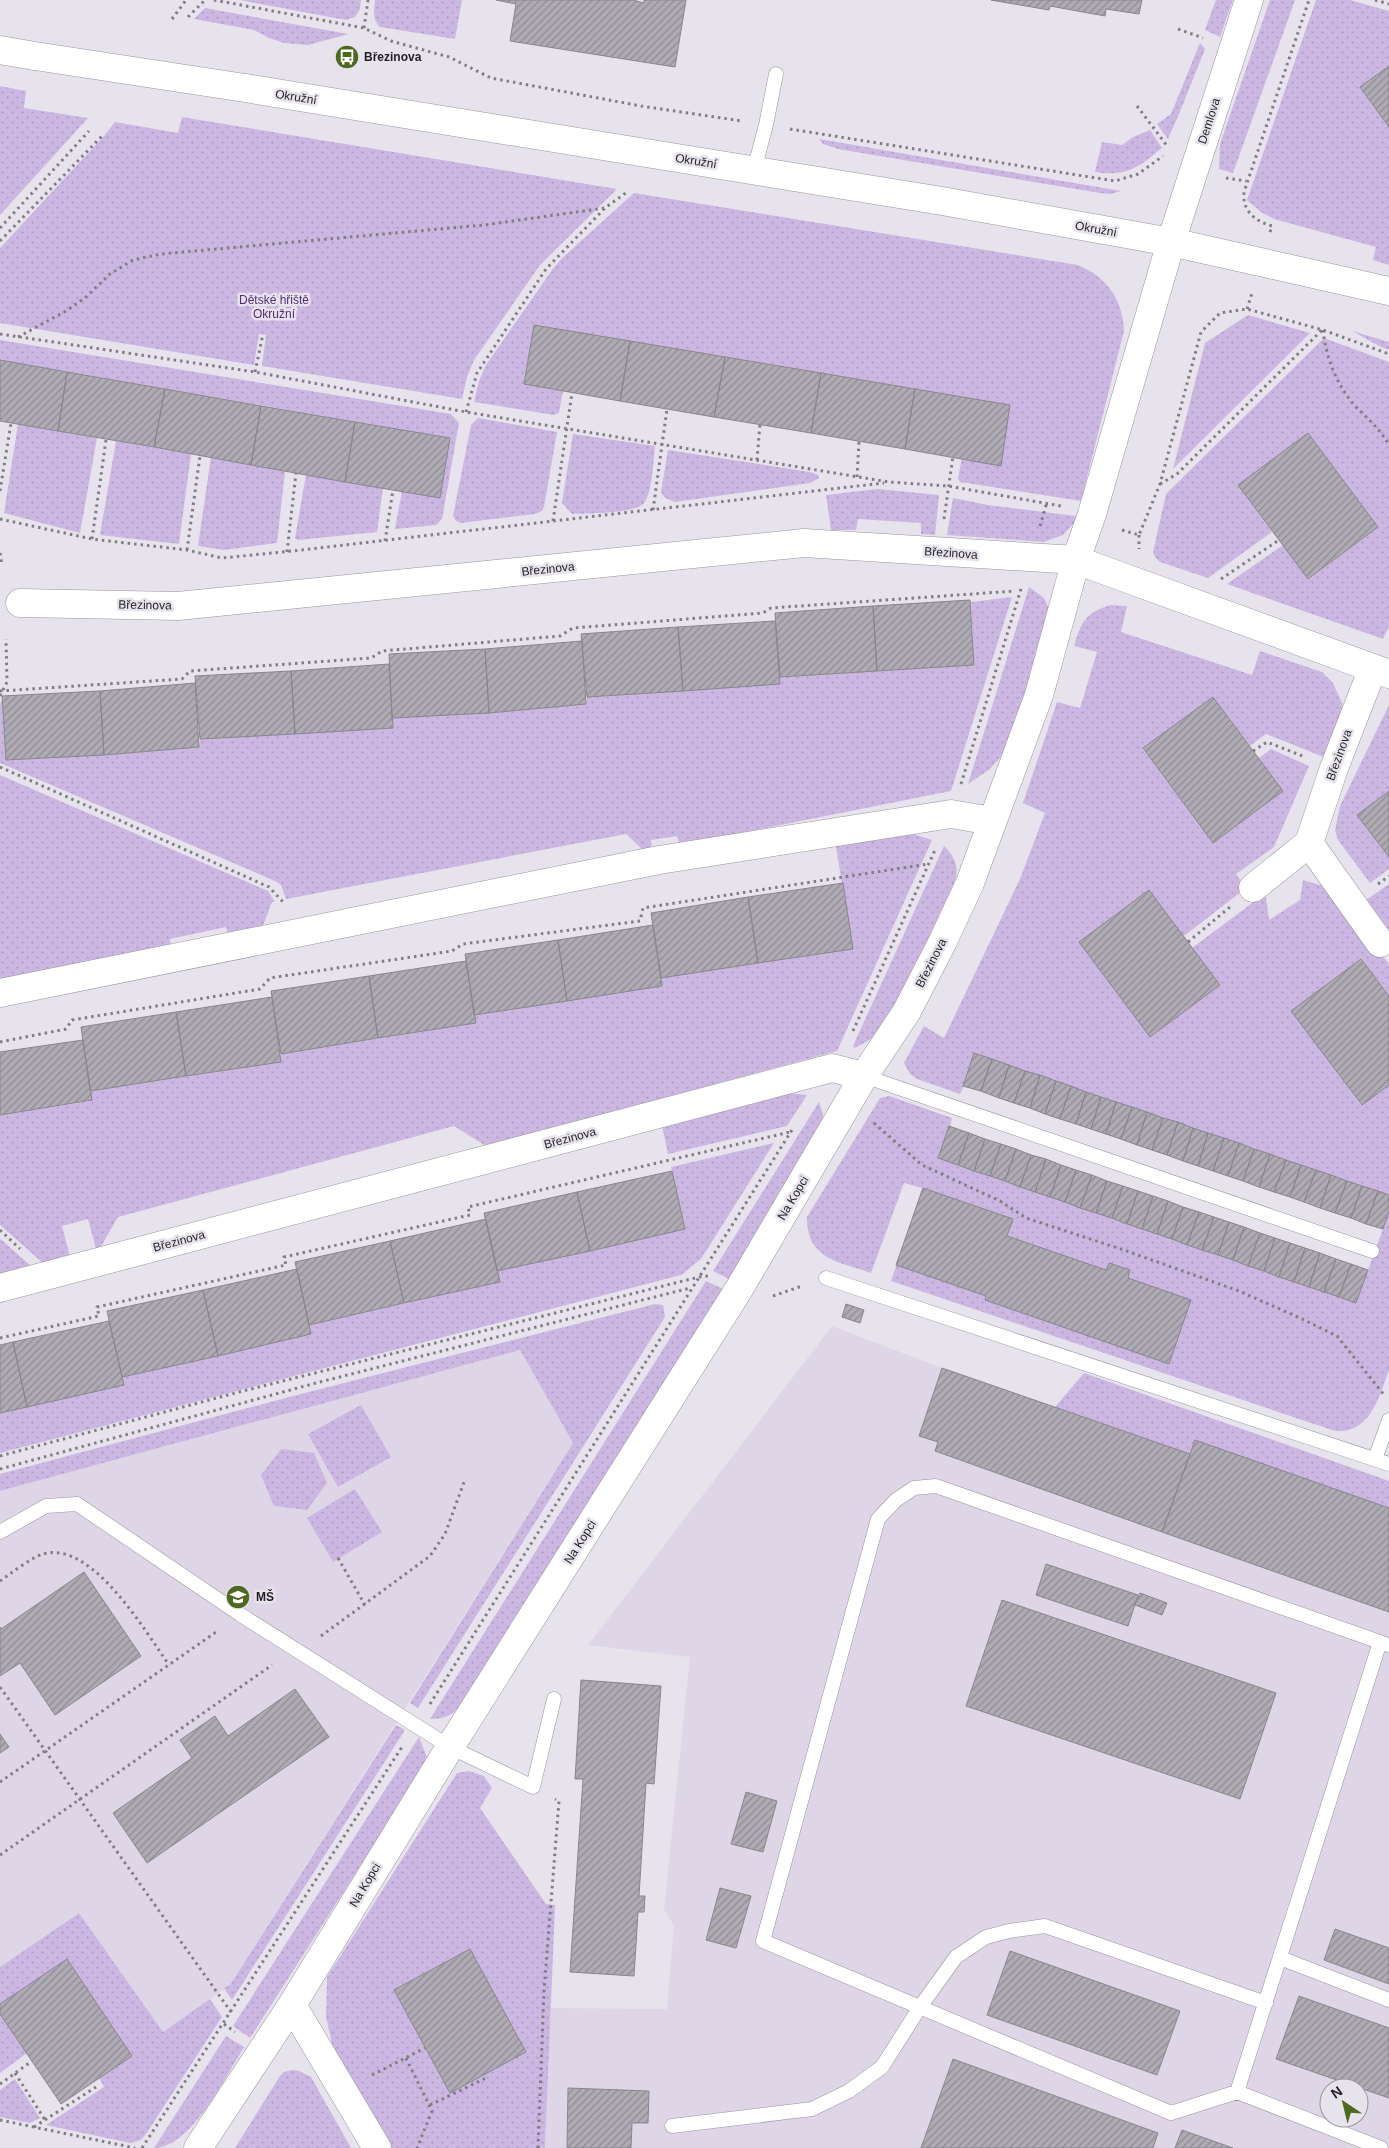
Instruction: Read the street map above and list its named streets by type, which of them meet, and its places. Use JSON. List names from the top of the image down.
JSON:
{
  "streets": {
    "street": [
      "Okružní",
      "Demlova",
      "Březinova",
      "Na Kopci"
    ]
  },
  "crossings": [
    ["Okružní", "Demlova"],
    ["Okružní", "Březinova"],
    ["Demlova", "Březinova"],
    ["Březinova", "Na Kopci"]
  ],
  "parks": ["Dětské hřiště Okružní"],
  "places": {
    "bus stop": ["Březinova"],
    "school or university": ["MŠ"]
  },
  "north": "top left"
}
